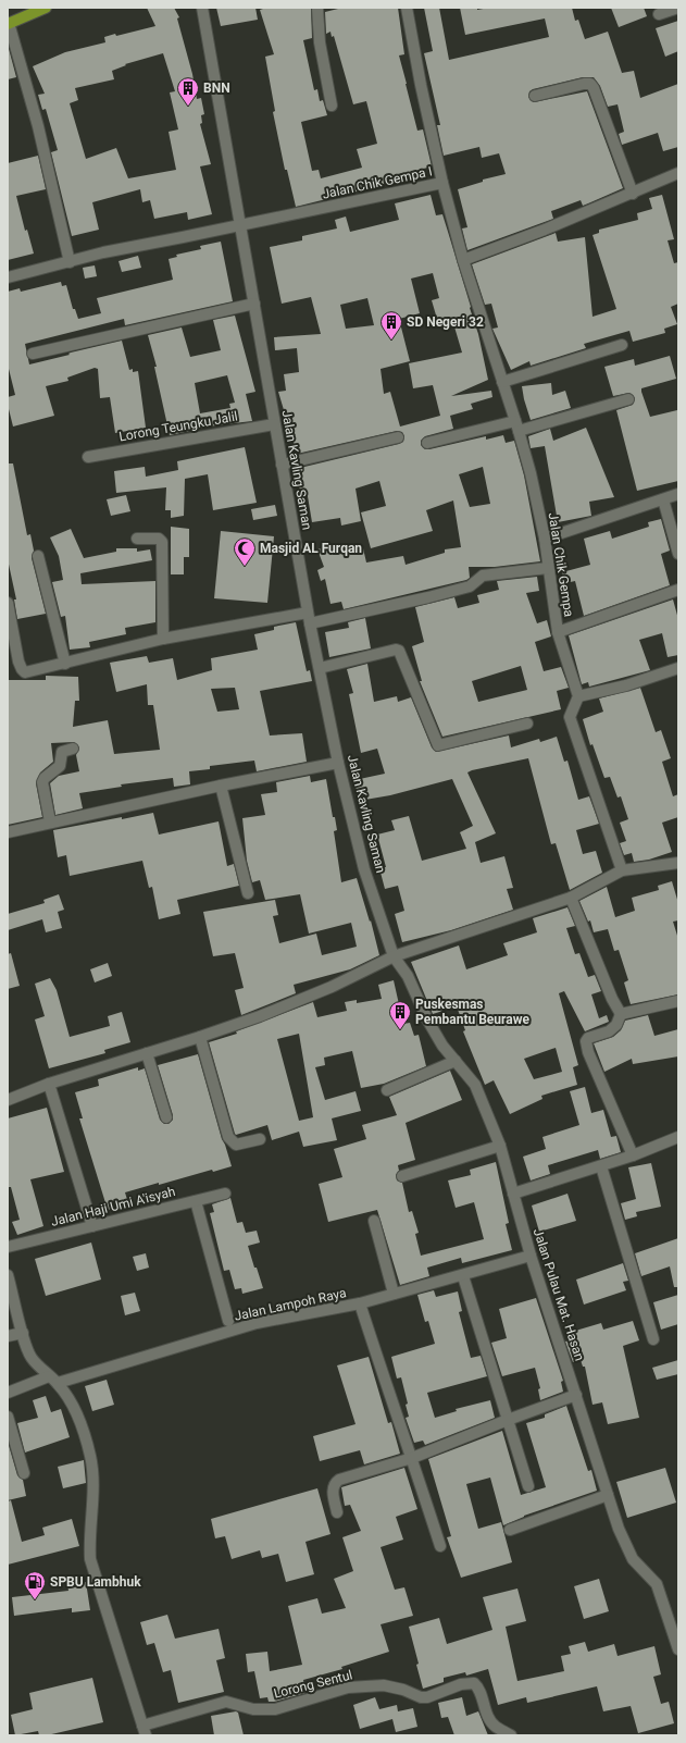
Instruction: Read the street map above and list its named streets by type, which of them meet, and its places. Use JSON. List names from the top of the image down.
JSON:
{
  "streets": {
    "street": [
      "Jalan Chik Gempa I",
      "Lorong Teungku Jalil",
      "Jalan Kavling Saman",
      "Jalan Chik Gempa",
      "Jalan Haji Umi A'isyah",
      "Jalan Pulau Mat. Hasan",
      "Jalan Lampoh Raya",
      "Lorong Sentul"
    ]
  },
  "crossings": [
    ["Jalan Chik Gempa I", "Jalan Kavling Saman"],
    ["Jalan Chik Gempa I", "Jalan Chik Gempa"],
    ["Lorong Teungku Jalil", "Jalan Kavling Saman"],
    ["Jalan Kavling Saman", "Jalan Pulau Mat. Hasan"],
    ["Jalan Pulau Mat. Hasan", "Jalan Lampoh Raya"]
  ],
  "places": {
    "building": ["BNN", "SD Negeri 32", "Puskesmas Pembantu Beurawe"],
    "mosque": ["Masjid AL Furqan"],
    "fuel station": ["SPBU Lambhuk"]
  }
}
